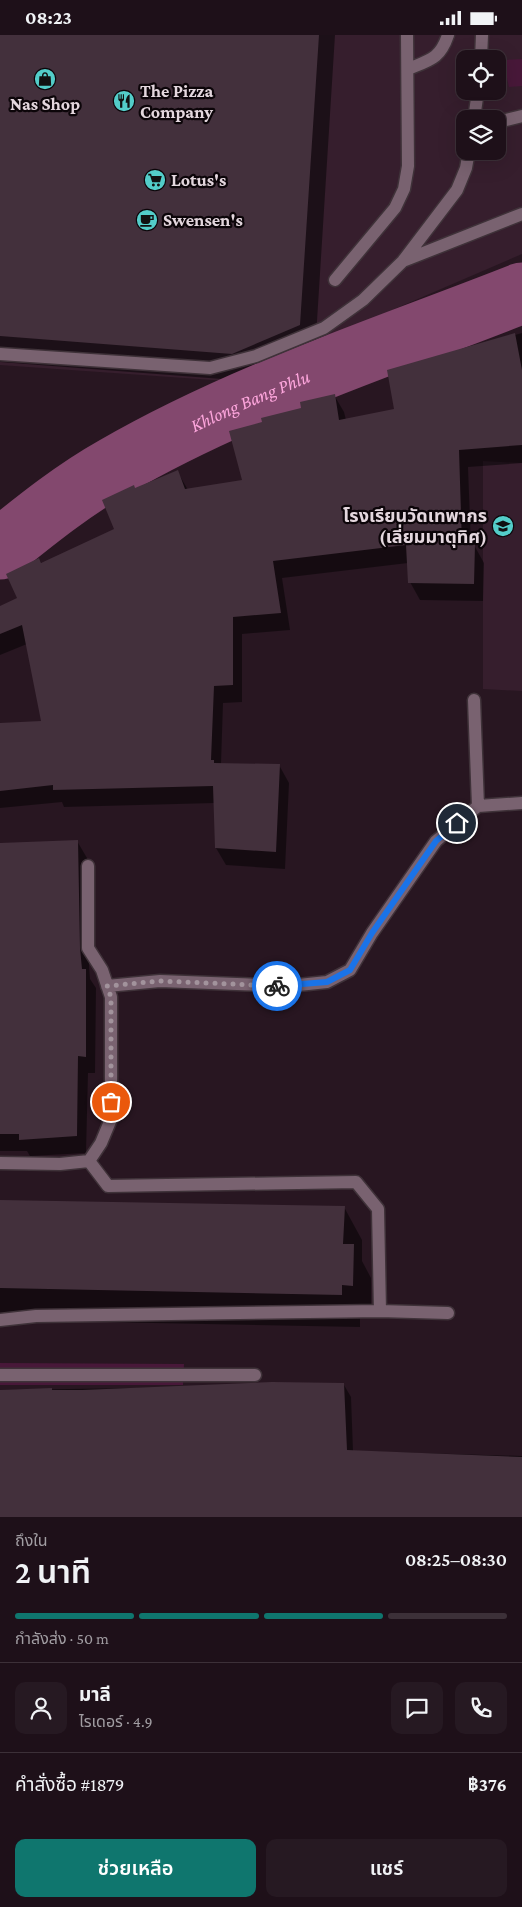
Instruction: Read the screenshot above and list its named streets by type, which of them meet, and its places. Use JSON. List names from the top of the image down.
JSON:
{
  "water": ["Khlong Bang Phlu"],
  "places": {
    "shop": ["Nas Shop"],
    "restaurant": ["The Pizza Company"],
    "supermarket": ["Lotus's"],
    "cafe": ["Swensen's"],
    "school or university": ["โรงเรียนวัดเทพากร (เลี่ยมมาตุทิศ)"]
  },
  "page": {
    "status": "08:23",
    "heading": ["2 นาที", "ถึงใน", "08:25–08:30"],
    "panel": [
      "มาลี",
      "ไรเดอร์ · 4.9",
      "คำสั่งซื้อ #1879",
      "฿376"
    ],
    "bar": "กำลังส่ง · 50 m",
    "buttons": ["ช่วยเหลือ", "แชร์"]
  }
}
